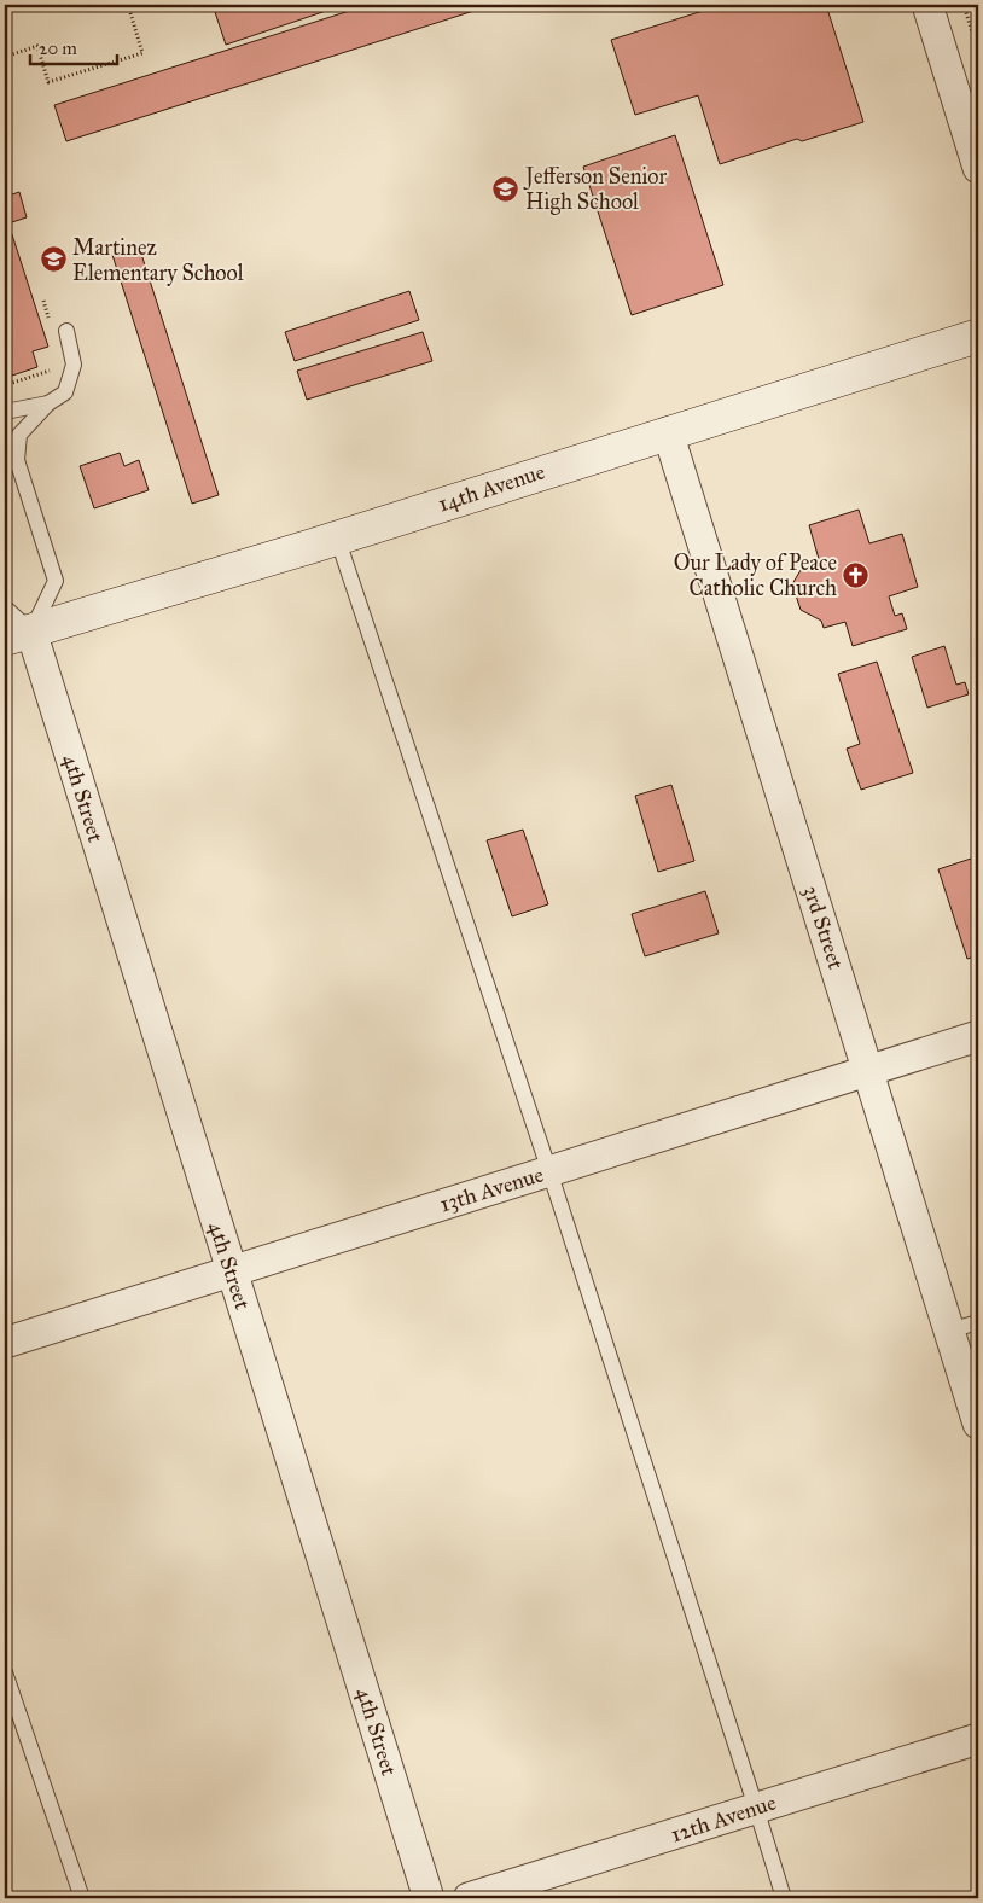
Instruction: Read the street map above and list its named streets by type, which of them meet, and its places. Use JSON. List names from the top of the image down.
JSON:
{
  "streets": {
    "street": [
      "14th Avenue",
      "4th Street",
      "3rd Street",
      "13th Avenue",
      "12th Avenue"
    ]
  },
  "crossings": [
    ["14th Avenue", "4th Street"],
    ["14th Avenue", "3rd Street"],
    ["4th Street", "13th Avenue"],
    ["3rd Street", "13th Avenue"]
  ],
  "places": {
    "school or university": ["Jefferson Senior High School", "Martinez Elementary School"],
    "church": ["Our Lady of Peace Catholic Church"]
  },
  "scale_bar": "20 m"
}
